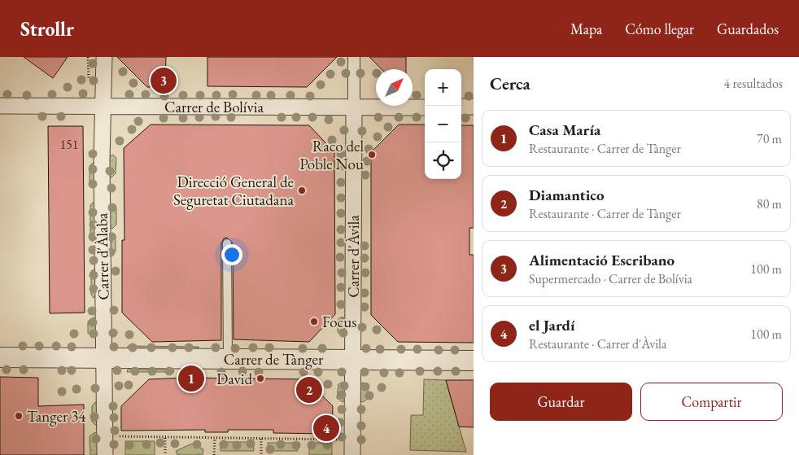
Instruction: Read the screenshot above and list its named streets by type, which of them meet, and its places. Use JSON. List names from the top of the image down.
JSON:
{
  "streets": {
    "street": [
      "Carrer de Bolívia",
      "Carrer d'Àlaba",
      "Carrer d'Àvila",
      "Carrer de Tànger"
    ]
  },
  "crossings": [
    ["Carrer de Bolívia", "Carrer d'Àlaba"],
    ["Carrer de Bolívia", "Carrer d'Àvila"],
    ["Carrer d'Àlaba", "Carrer de Tànger"],
    ["Carrer d'Àvila", "Carrer de Tànger"]
  ],
  "places": [
    "Raco del Poble Nou",
    "Direcció General de Seguretat Ciutadana",
    "Focus",
    "David",
    "Tanger 34"
  ],
  "house_numbers": ["151"],
  "north": "top right",
  "page": {
    "header": "Strollr",
    "nav": ["Mapa", "Cómo llegar", "Guardados"],
    "heading": ["Cerca", "4 resultados"],
    "pins": [
      "3",
      "1",
      "2",
      "4"
    ],
    "map_buttons": ["+", "−"],
    "list": [
      {
        "mark": "1",
        "name": "Casa María",
        "note": "Restaurante · Carrer de Tànger",
        "value": "70 m"
      },
      {
        "mark": "2",
        "name": "Diamantico",
        "note": "Restaurante · Carrer de Tànger",
        "value": "80 m"
      },
      {
        "mark": "3",
        "name": "Alimentació Escribano",
        "note": "Supermercado · Carrer de Bolívia",
        "value": "100 m"
      },
      {
        "mark": "4",
        "name": "el Jardí",
        "note": "Restaurante · Carrer d'Àvila",
        "value": "100 m"
      }
    ],
    "buttons": ["Guardar", "Compartir"]
  }
}
